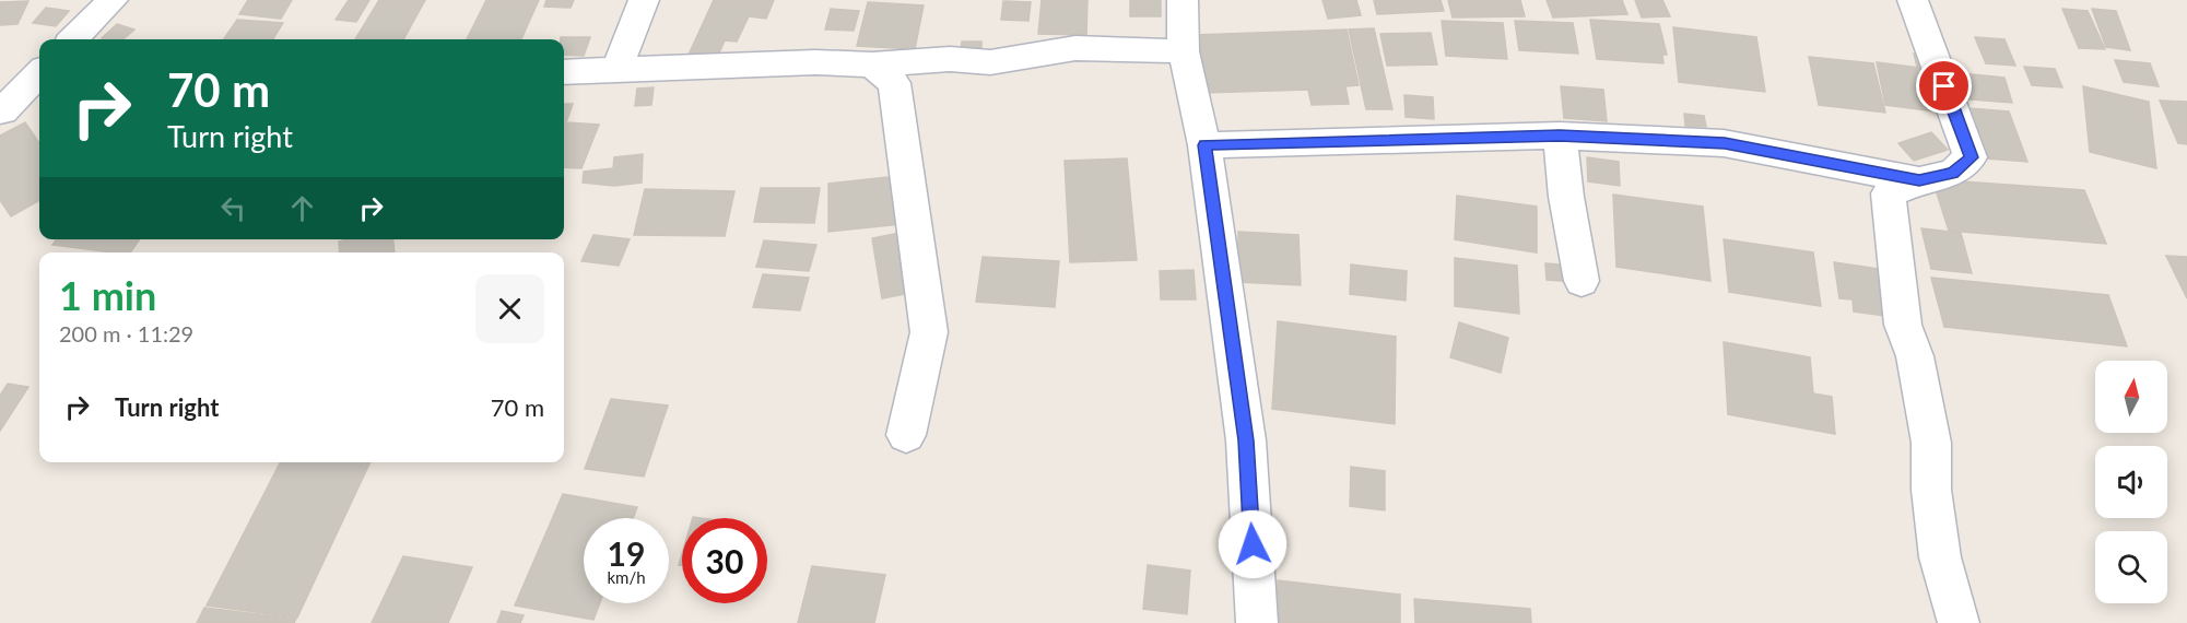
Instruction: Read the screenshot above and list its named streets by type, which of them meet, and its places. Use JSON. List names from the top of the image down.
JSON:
{
  "north": "top",
  "page": {
    "turn": ["70 m", "Turn right"],
    "heading": ["1 min", "200 m · 11:29"],
    "list": [
      {
        "name": "Turn right",
        "value": "70 m"
      }
    ],
    "speed": "19 km/h",
    "limit": "30"
  }
}
